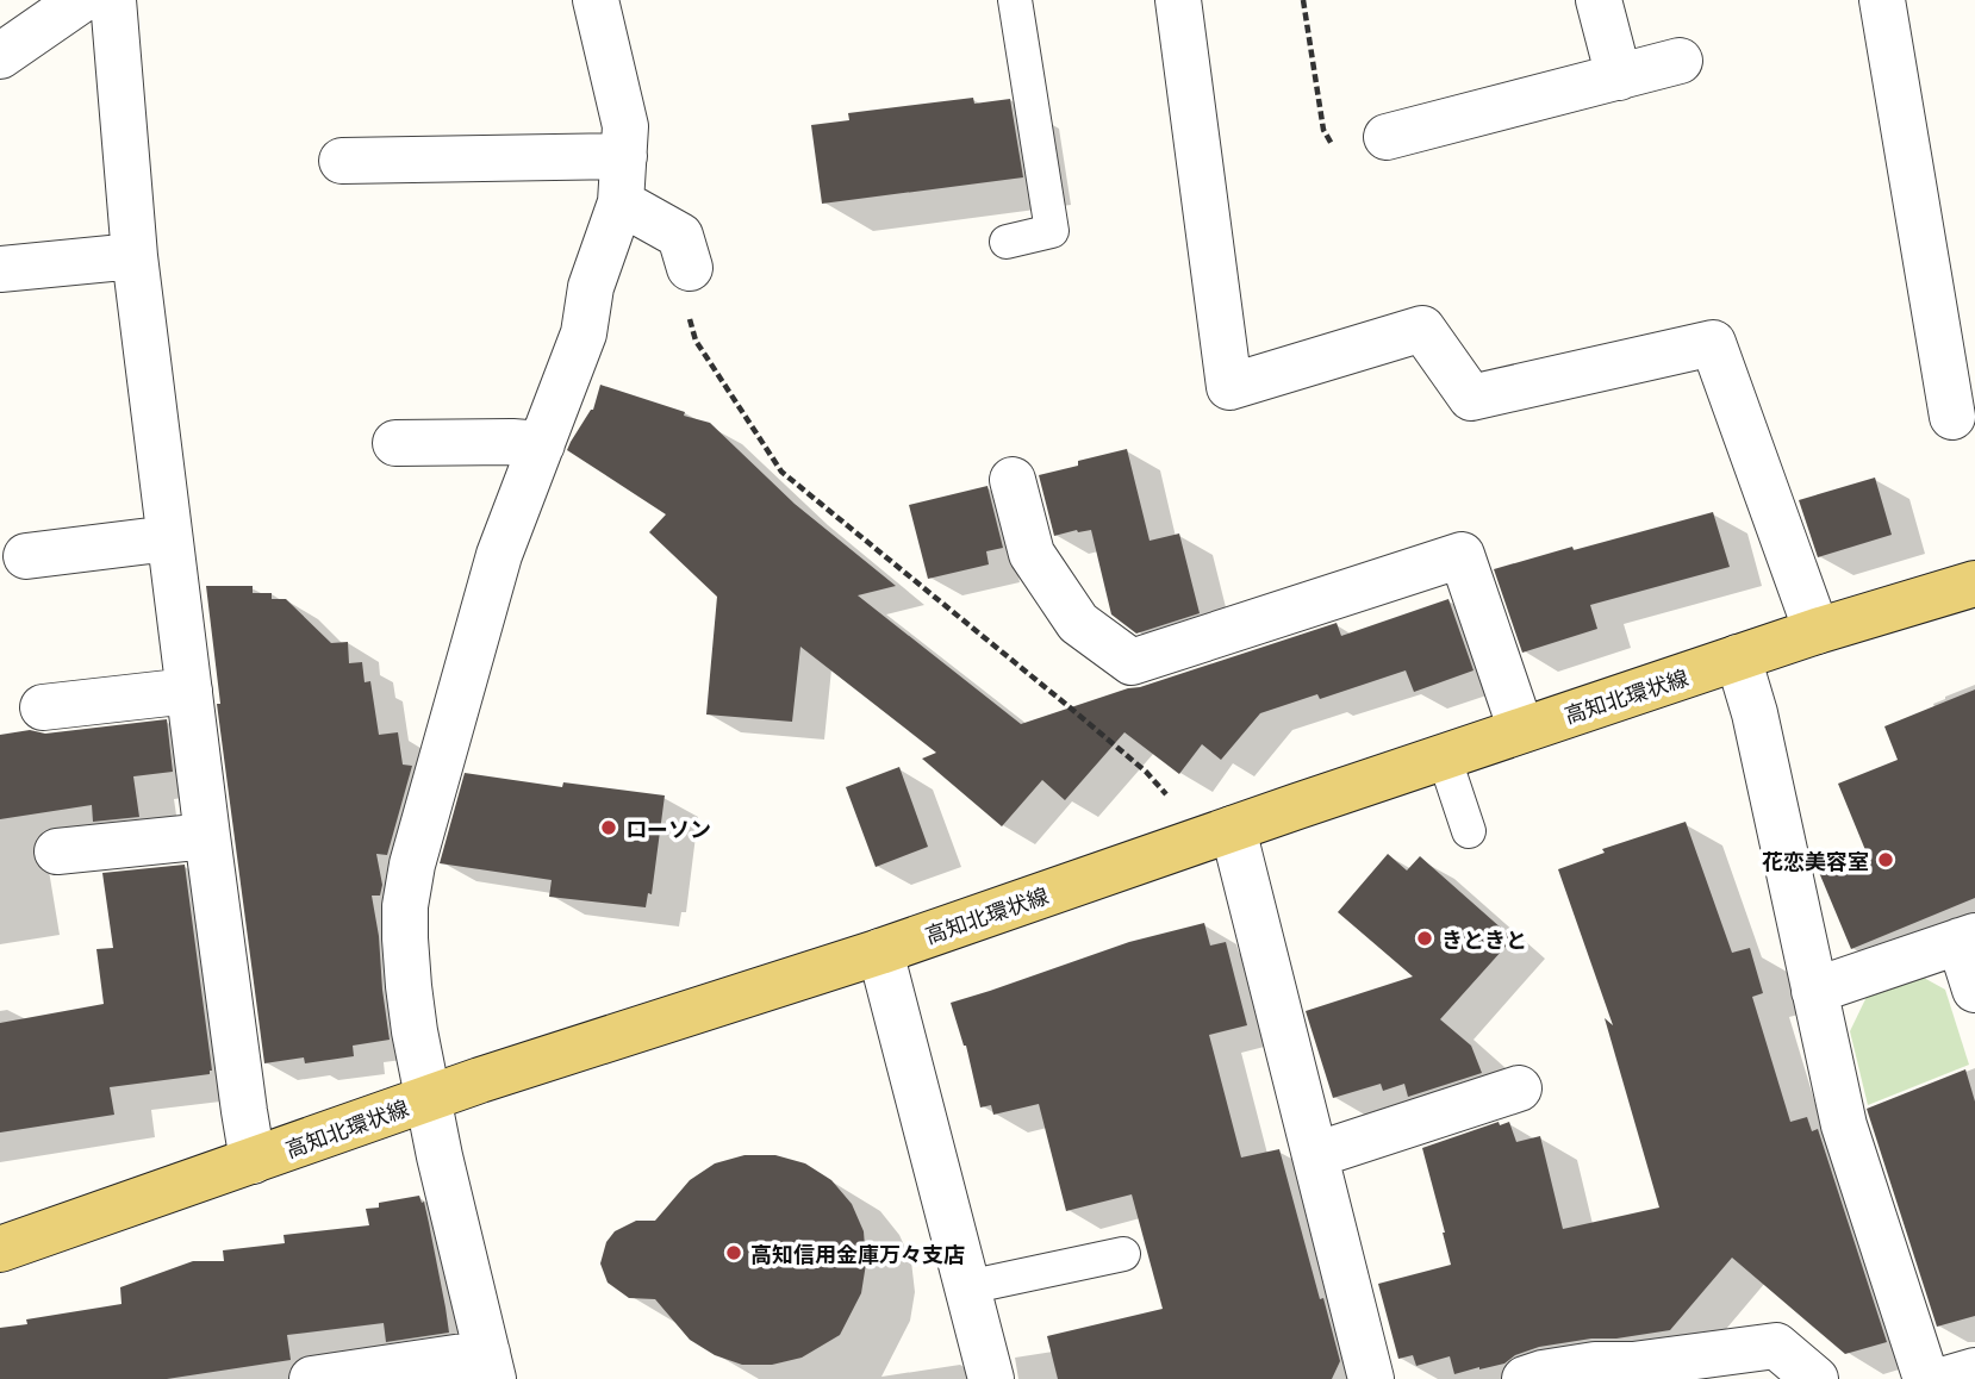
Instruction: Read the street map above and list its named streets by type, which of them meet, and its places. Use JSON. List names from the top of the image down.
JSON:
{
  "streets": {
    "main road": ["高知北環状線"]
  },
  "places": [
    "ローソン",
    "花恋美容室",
    "きときと",
    "高知信用金庫万々支店"
  ]
}
